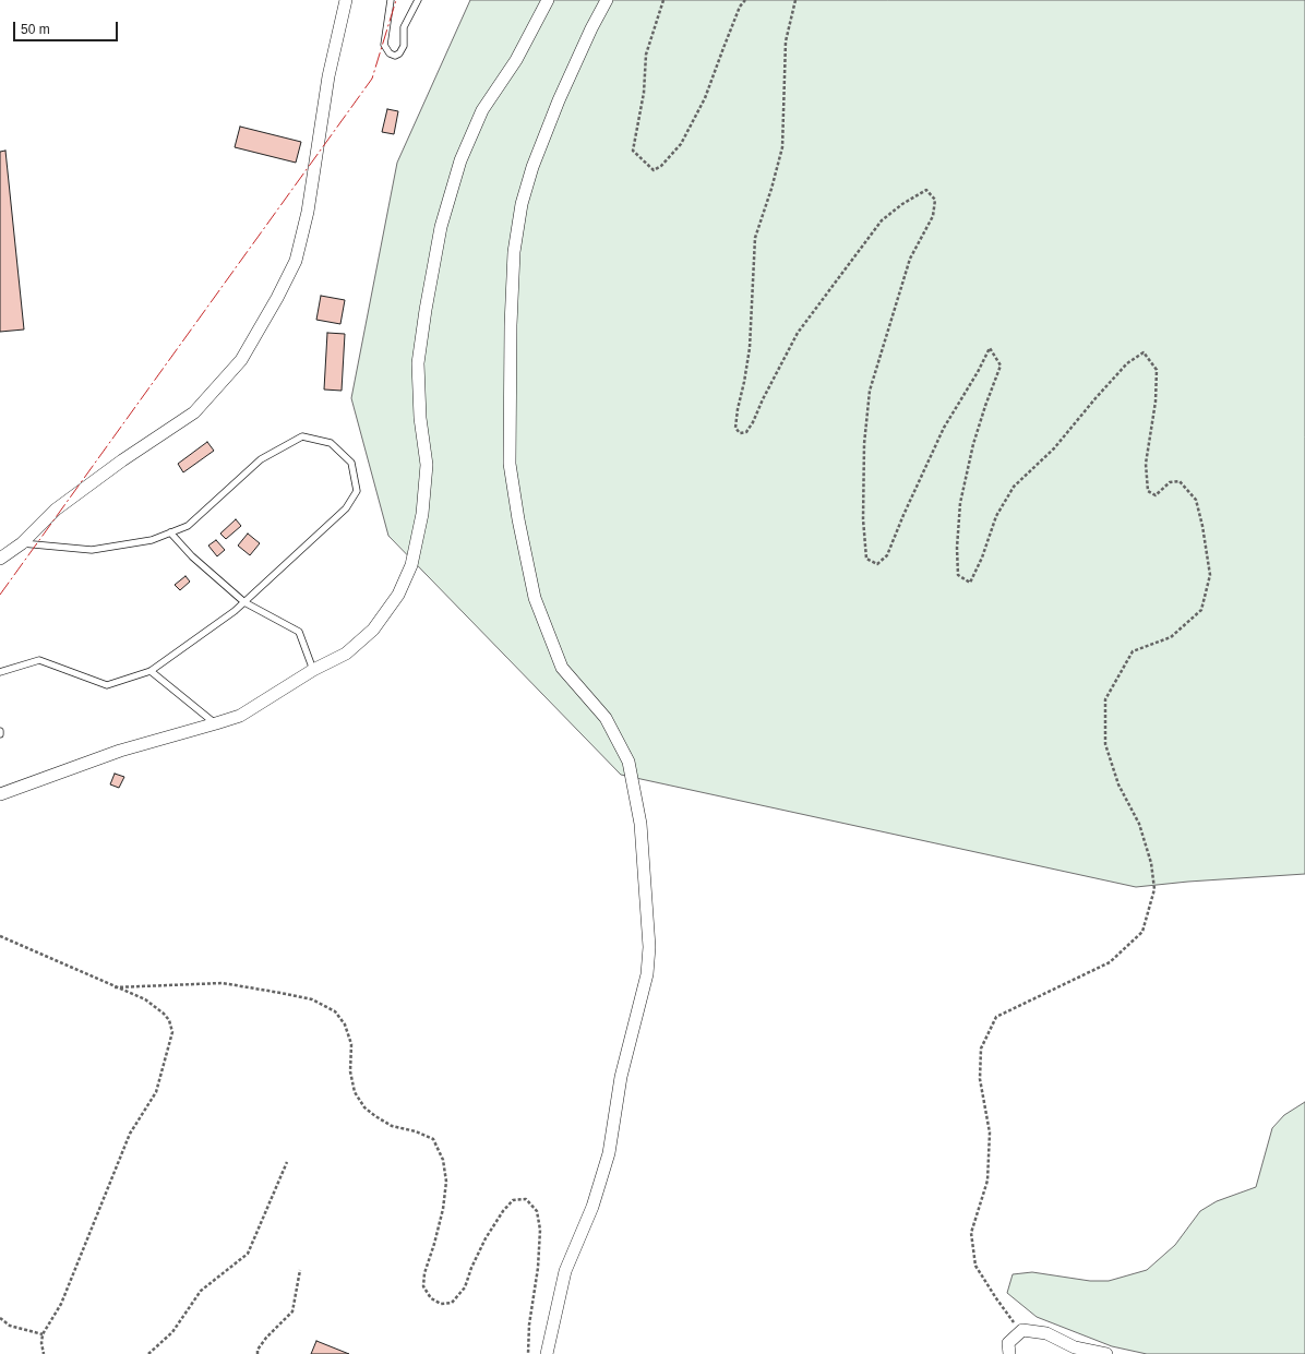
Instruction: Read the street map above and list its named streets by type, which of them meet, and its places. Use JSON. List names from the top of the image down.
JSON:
{
  "scale_bar": "50 m"
}
